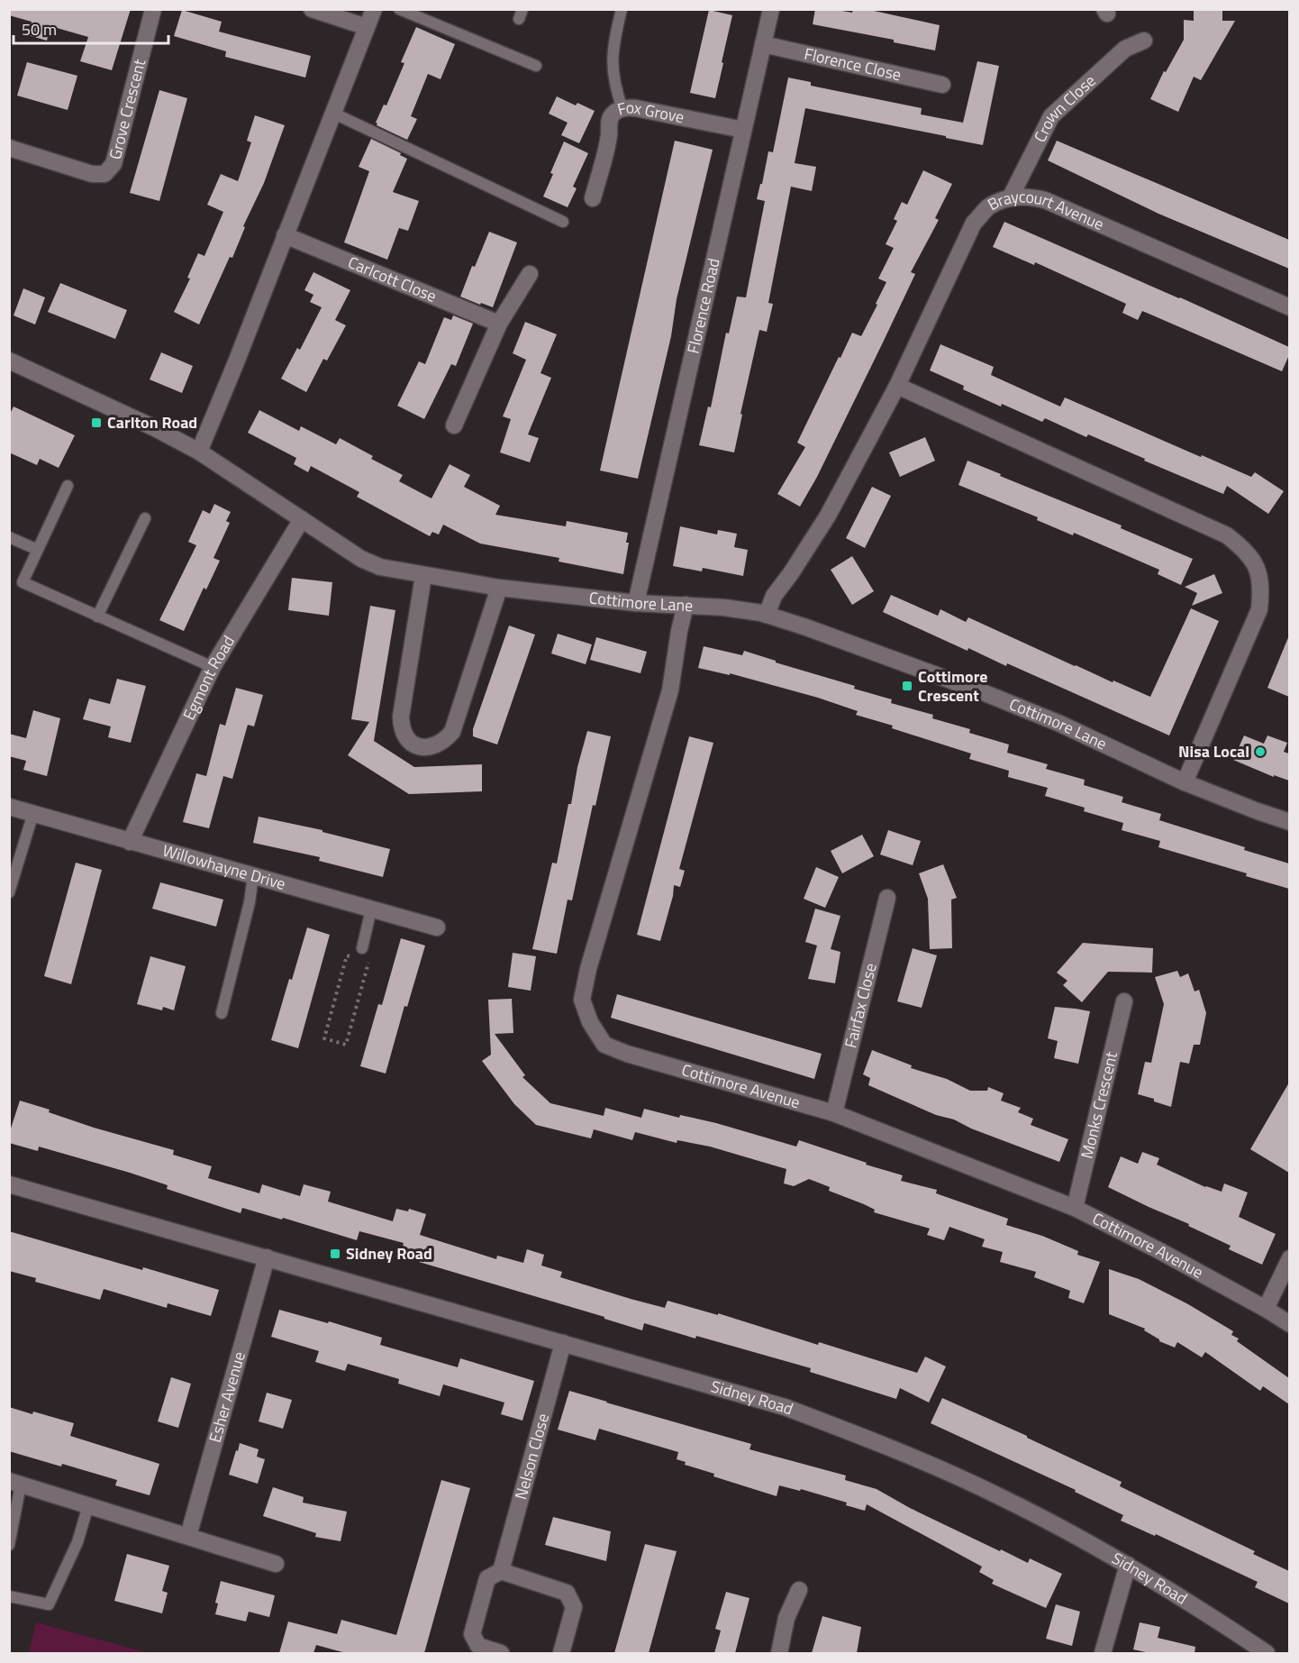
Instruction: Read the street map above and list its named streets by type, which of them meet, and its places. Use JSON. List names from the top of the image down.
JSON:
{
  "streets": {
    "street": [
      "Florence Close",
      "Grove Crescent",
      "Crown Close",
      "Fox Grove",
      "Braycourt Avenue",
      "Carlcott Close",
      "Florence Road",
      "Cottimore Lane",
      "Egmont Road",
      "Willowhayne Drive",
      "Fairfax Close",
      "Cottimore Avenue",
      "Monks Crescent",
      "Esher Avenue",
      "Sidney Road",
      "Nelson Close"
    ]
  },
  "crossings": [
    ["Florence Close", "Florence Road"],
    ["Crown Close", "Braycourt Avenue"],
    ["Fox Grove", "Florence Road"],
    ["Florence Road", "Cottimore Lane"],
    ["Cottimore Lane", "Egmont Road"],
    ["Cottimore Lane", "Cottimore Avenue"],
    ["Egmont Road", "Willowhayne Drive"],
    ["Fairfax Close", "Cottimore Avenue"],
    ["Cottimore Avenue", "Monks Crescent"],
    ["Esher Avenue", "Sidney Road"],
    ["Sidney Road", "Nelson Close"]
  ],
  "places": {
    "transit": ["Carlton Road", "Cottimore Crescent", "Sidney Road"],
    "other": ["Nisa Local"]
  },
  "scale_bar": "50 m"
}
